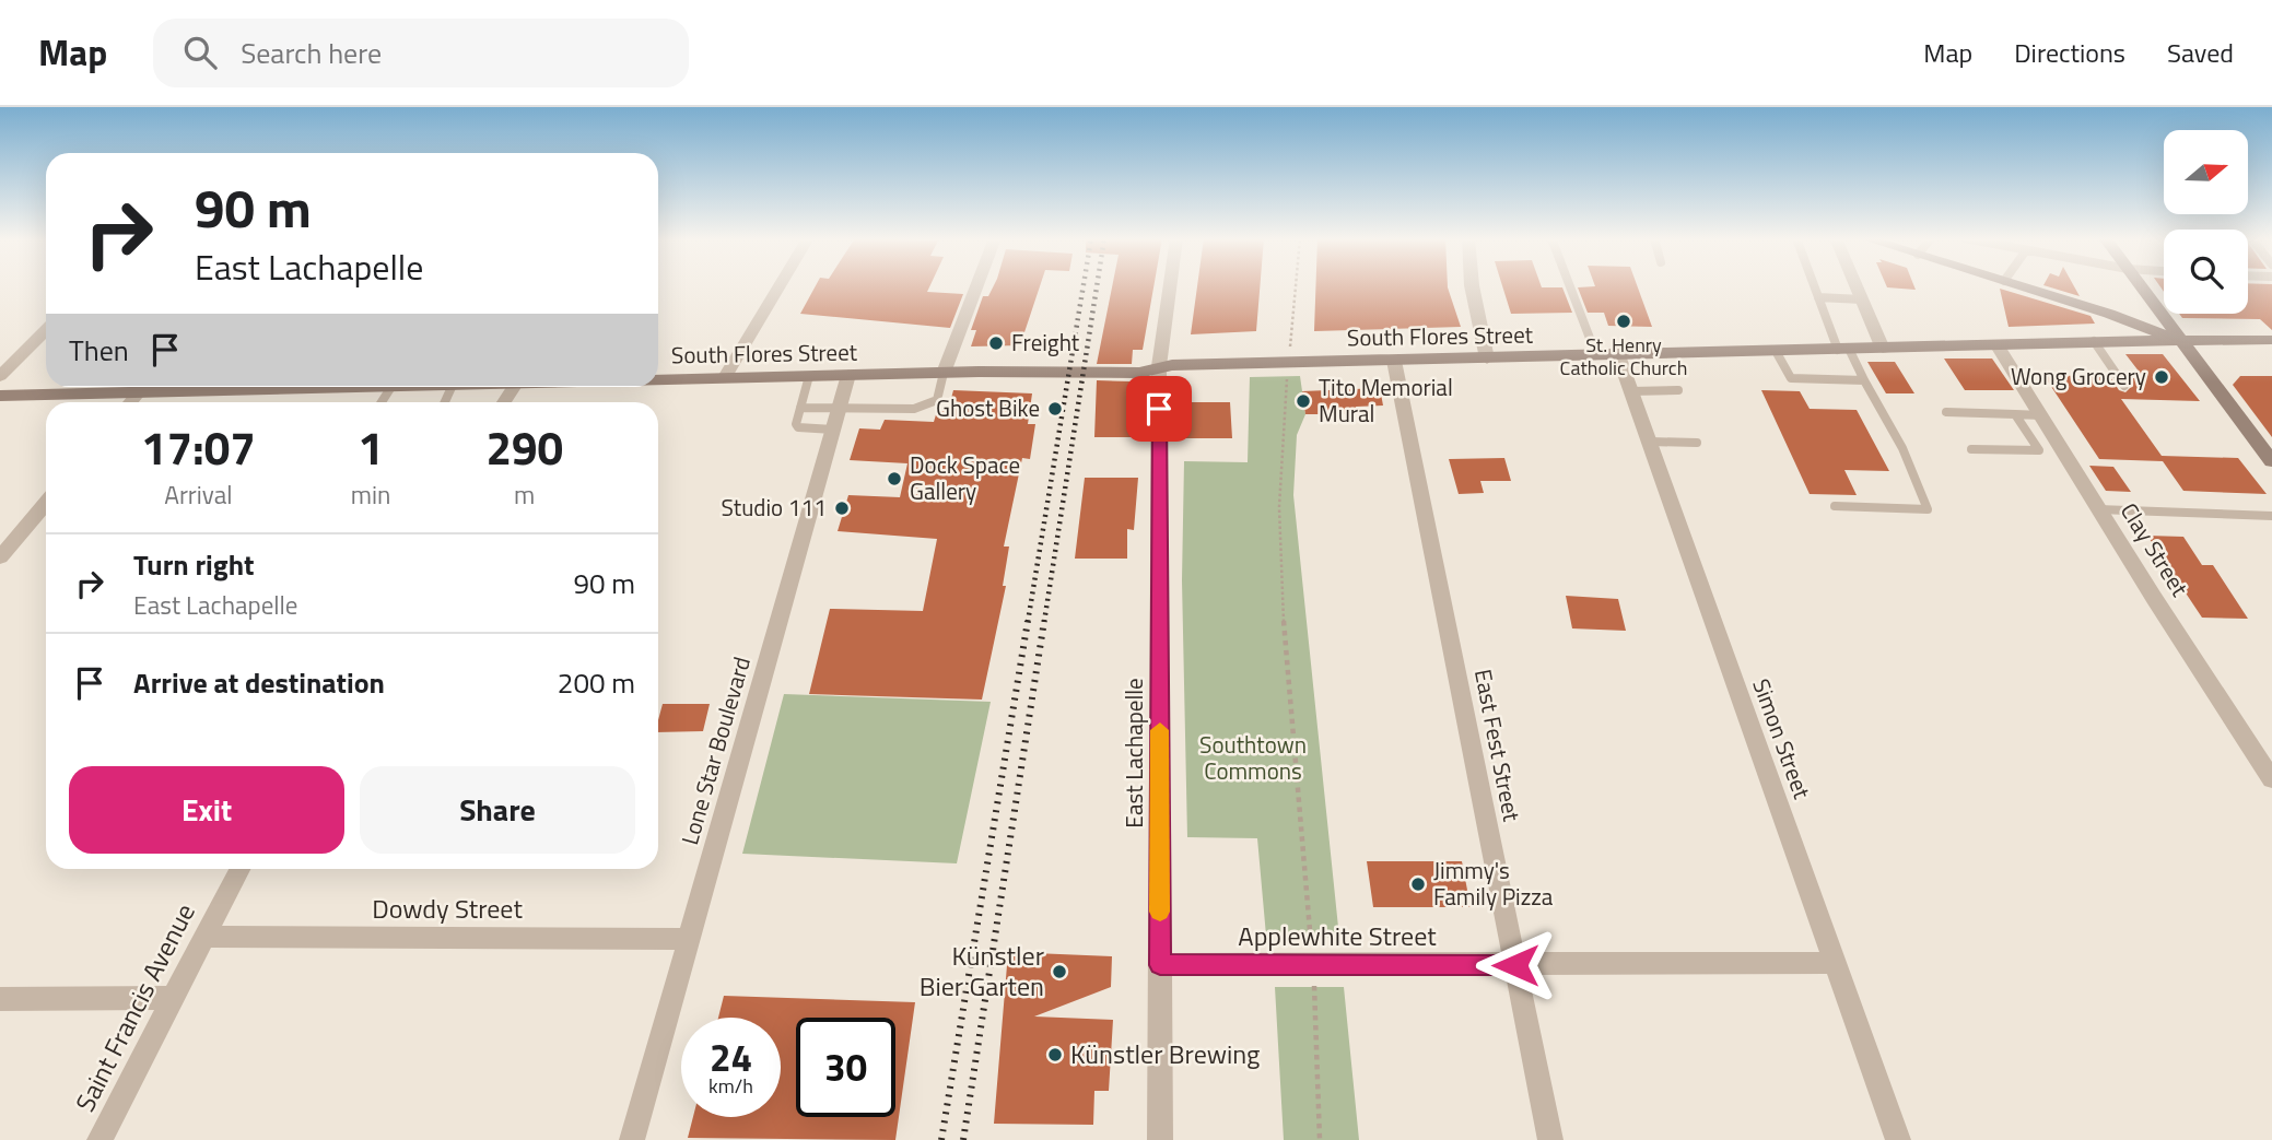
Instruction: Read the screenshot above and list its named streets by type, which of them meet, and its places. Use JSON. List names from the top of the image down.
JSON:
{
  "streets": {
    "main road": ["South Flores Street"],
    "street": [
      "Clay Street",
      "Simon Street",
      "East Fest Street",
      "Lone Star Boulevard",
      "East Lachapelle",
      "Dowdy Street",
      "Applewhite Street",
      "Saint Francis Avenue"
    ]
  },
  "crossings": [
    ["South Flores Street", "Clay Street"],
    ["South Flores Street", "Simon Street"],
    ["South Flores Street", "East Fest Street"],
    ["South Flores Street", "Lone Star Boulevard"],
    ["South Flores Street", "East Lachapelle"],
    ["Simon Street", "Applewhite Street"],
    ["East Fest Street", "Applewhite Street"],
    ["Lone Star Boulevard", "Dowdy Street"],
    ["East Lachapelle", "Applewhite Street"],
    ["Dowdy Street", "Saint Francis Avenue"]
  ],
  "parks": ["Southtown Commons"],
  "places": [
    "St. Henry Catholic Church",
    "Freight",
    "Wong Grocery",
    "Tito Memorial Mural",
    "Ghost Bike",
    "Dock Space Gallery",
    "Studio 111",
    "Jimmy's Family Pizza",
    "Künstler Bier Garten",
    "Künstler Brewing"
  ],
  "north": "right",
  "page": {
    "header": "Map",
    "search": "Search here",
    "nav": ["Map", "Directions", "Saved"],
    "turn": ["90 m", "East Lachapelle"],
    "then": "Then",
    "eta": [
      "17:07",
      "Arrival",
      "1",
      "min",
      "290",
      "m"
    ],
    "list": [
      {
        "name": "Turn right",
        "note": "East Lachapelle",
        "value": "90 m"
      },
      {
        "name": "Arrive at destination",
        "value": "200 m"
      }
    ],
    "buttons": ["Exit", "Share"],
    "speed": "24 km/h",
    "limit": "30"
  }
}
